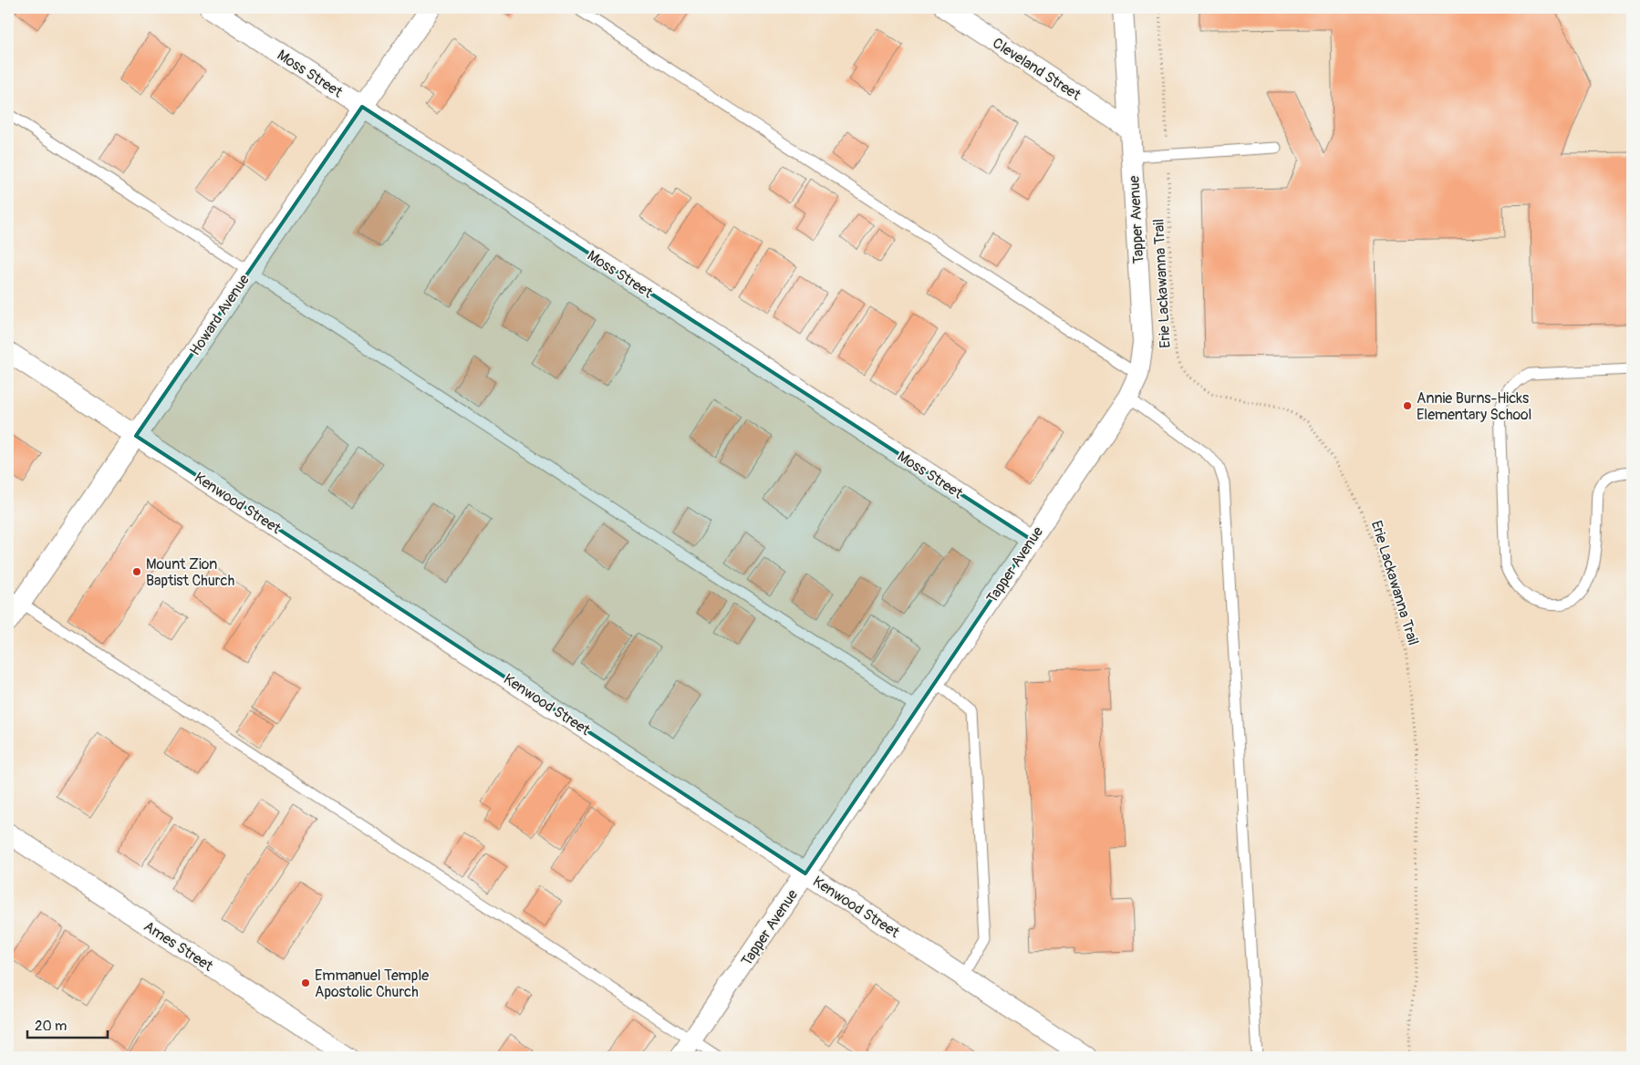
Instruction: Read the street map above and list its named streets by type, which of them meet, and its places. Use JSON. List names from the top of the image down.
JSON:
{
  "streets": {
    "street": [
      "Cleveland Street",
      "Moss Street",
      "Tapper Avenue",
      "Howard Avenue",
      "Kenwood Street",
      "Ames Street"
    ],
    "path": ["Erie Lackawanna Trail"]
  },
  "crossings": [
    ["Cleveland Street", "Tapper Avenue"],
    ["Moss Street", "Tapper Avenue"],
    ["Moss Street", "Howard Avenue"],
    ["Tapper Avenue", "Kenwood Street"],
    ["Howard Avenue", "Kenwood Street"]
  ],
  "places": ["Annie Burns-Hicks Elementary School", "Mount Zion Baptist Church", "Emmanuel Temple Apostolic Church"],
  "scale_bar": "20 m"
}
